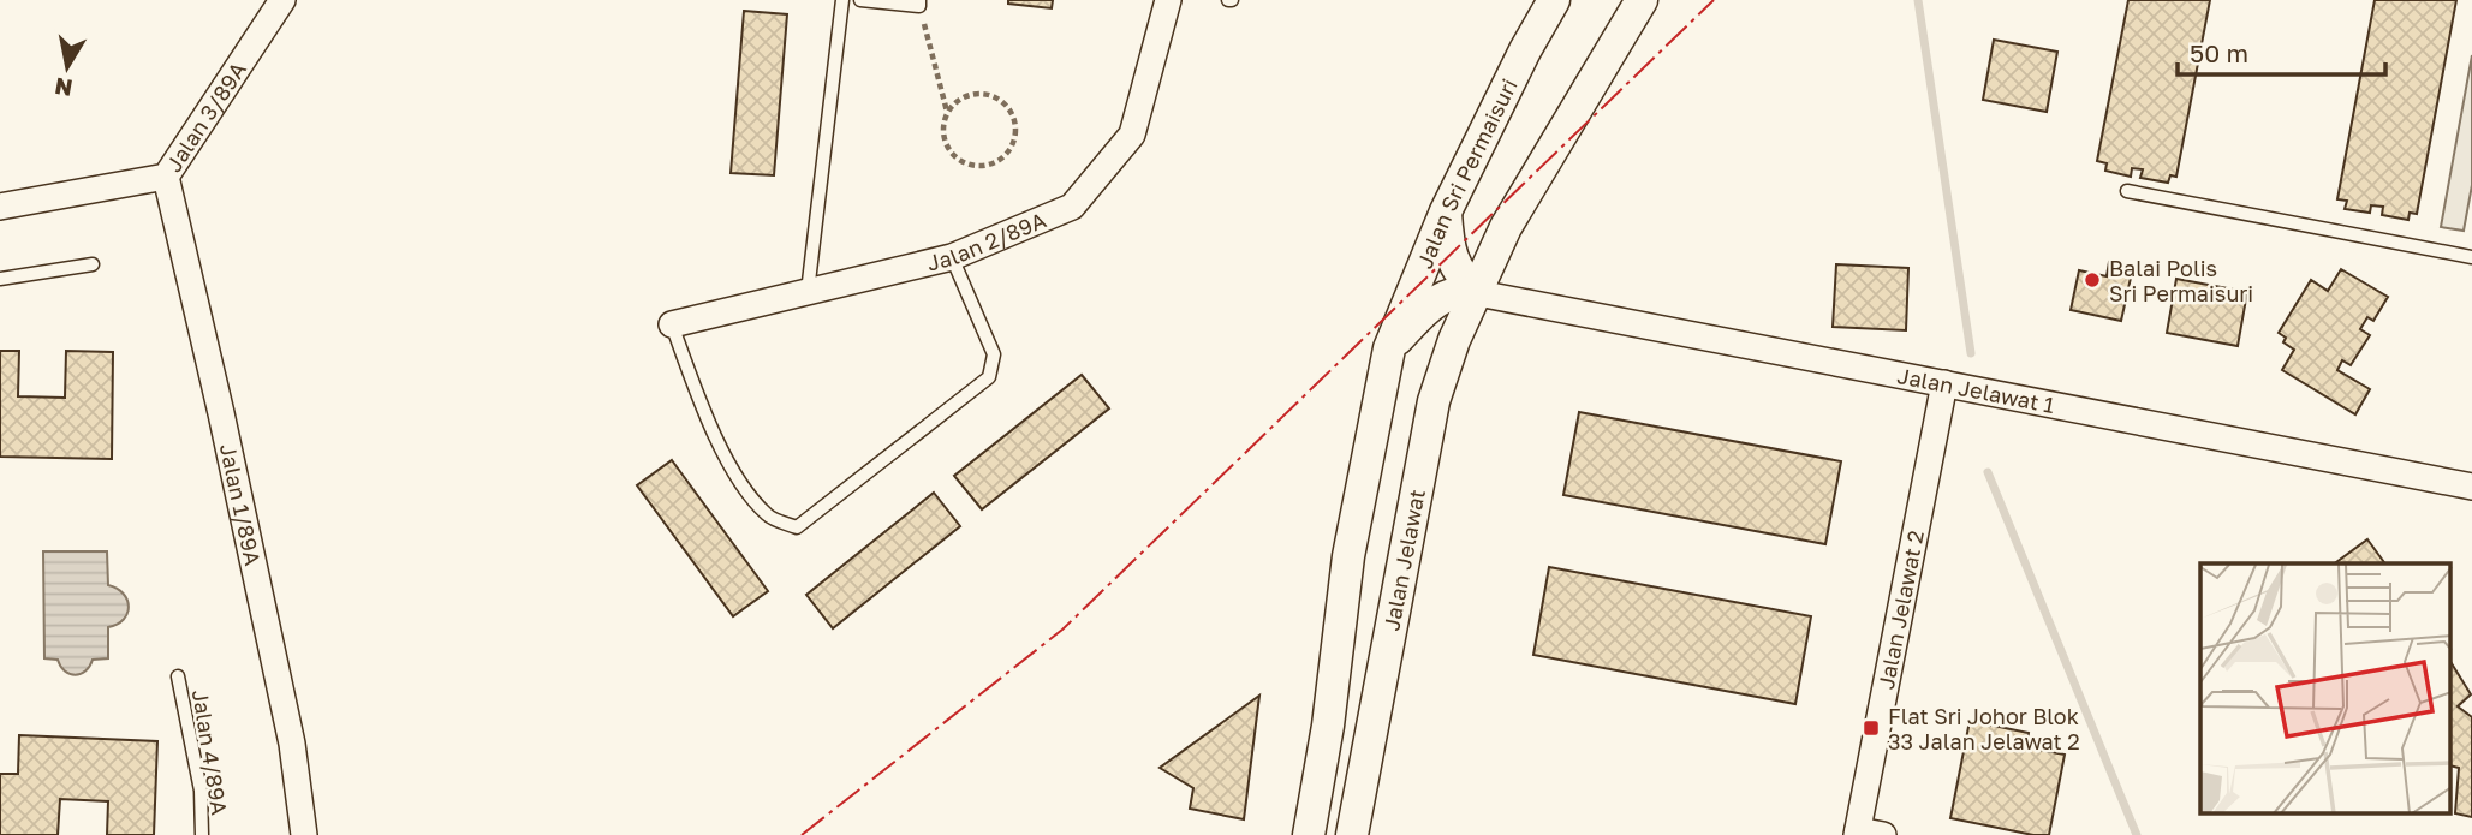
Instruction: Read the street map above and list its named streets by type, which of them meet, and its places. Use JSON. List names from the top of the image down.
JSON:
{
  "streets": {
    "street": [
      "Jalan 3/89A",
      "Jalan Sri Permaisuri",
      "Jalan 2/89A",
      "Jalan Jelawat 1",
      "Jalan 1/89A",
      "Jalan Jelawat",
      "Jalan Jelawat 2"
    ],
    "lane": ["Jalan 4/89A"]
  },
  "crossings": [
    ["Jalan 3/89A", "Jalan 1/89A"],
    ["Jalan Jelawat 1", "Jalan Jelawat"],
    ["Jalan Jelawat 1", "Jalan Jelawat 2"]
  ],
  "places": {
    "other": ["Balai Polis Sri Permaisuri"],
    "transit": ["Flat Sri Johor Blok 33 Jalan Jelawat 2"]
  },
  "scale_bar": "50 m",
  "north": "bottom"
}
